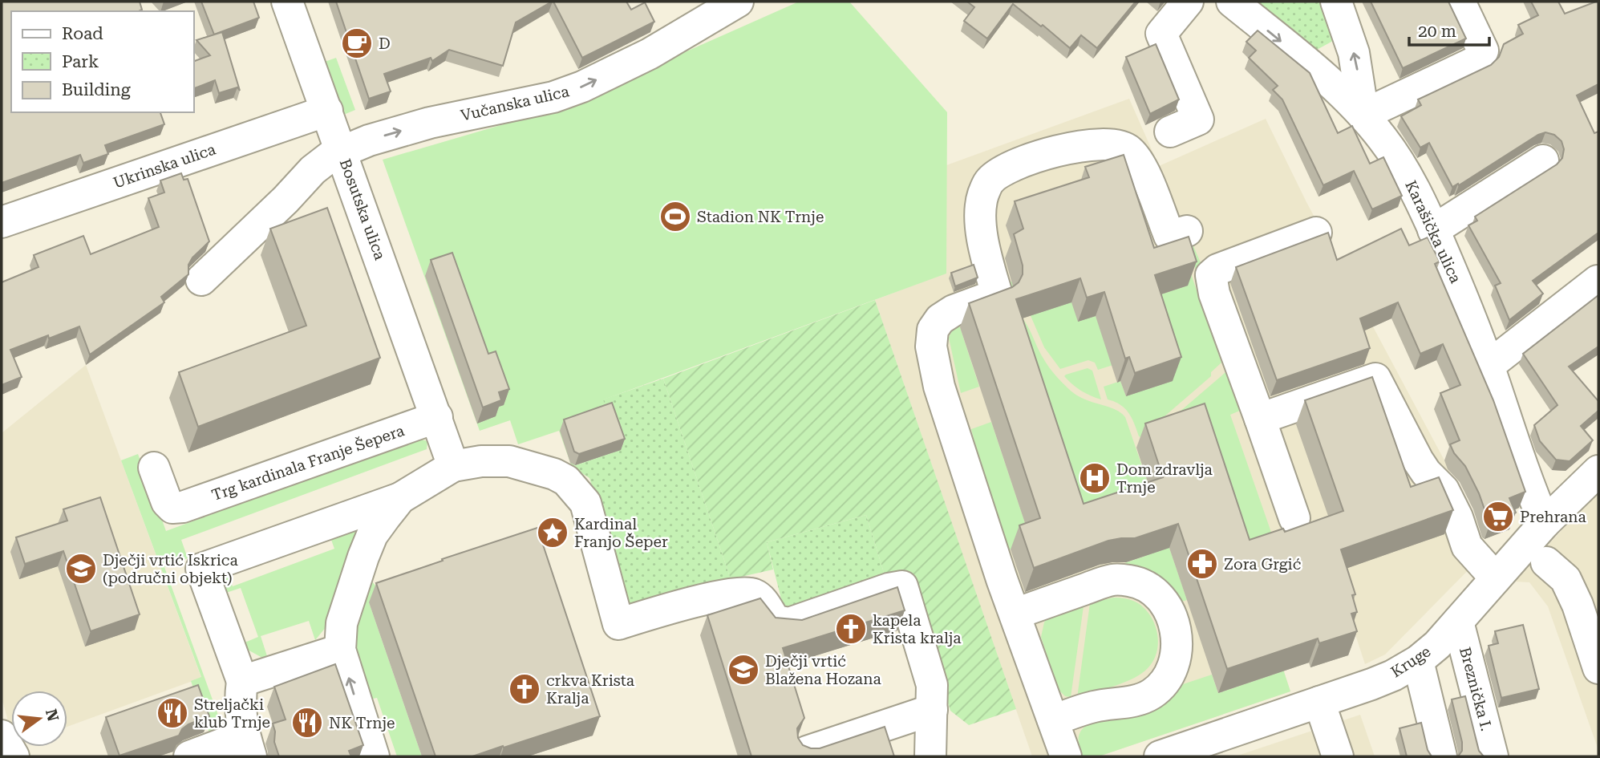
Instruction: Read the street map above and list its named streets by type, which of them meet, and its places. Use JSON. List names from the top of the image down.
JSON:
{
  "streets": {
    "street": [
      "Vučanska ulica",
      "Ukrinska ulica",
      "Bosutska ulica",
      "Karašička ulica",
      "Trg kardinala Franje Šepera",
      "Kruge",
      "Breznička I."
    ]
  },
  "crossings": [
    ["Vučanska ulica", "Bosutska ulica"],
    ["Ukrinska ulica", "Bosutska ulica"],
    ["Bosutska ulica", "Trg kardinala Franje Šepera"],
    ["Karašička ulica", "Kruge"],
    ["Kruge", "Breznička I."]
  ],
  "one_way": ["Vučanska ulica"],
  "places": {
    "cafe": ["D"],
    "sports": ["Stadion NK Trnje"],
    "hospital": ["Dom zdravlja Trnje"],
    "supermarket": ["Prehrana"],
    "place": ["Kardinal Franjo Šeper"],
    "pharmacy": ["Zora Grgić"],
    "school or university": ["Dječji vrtić Iskrica (područni objekt)", "Dječji vrtić Blažena Hozana"],
    "church": ["kapela Krista kralja", "crkva Krista Kralja"],
    "restaurant": ["Streljački klub Trnje", "NK Trnje"]
  },
  "legend": ["Road", "Park", "Building"],
  "scale_bar": "20 m",
  "north": "right"
}
